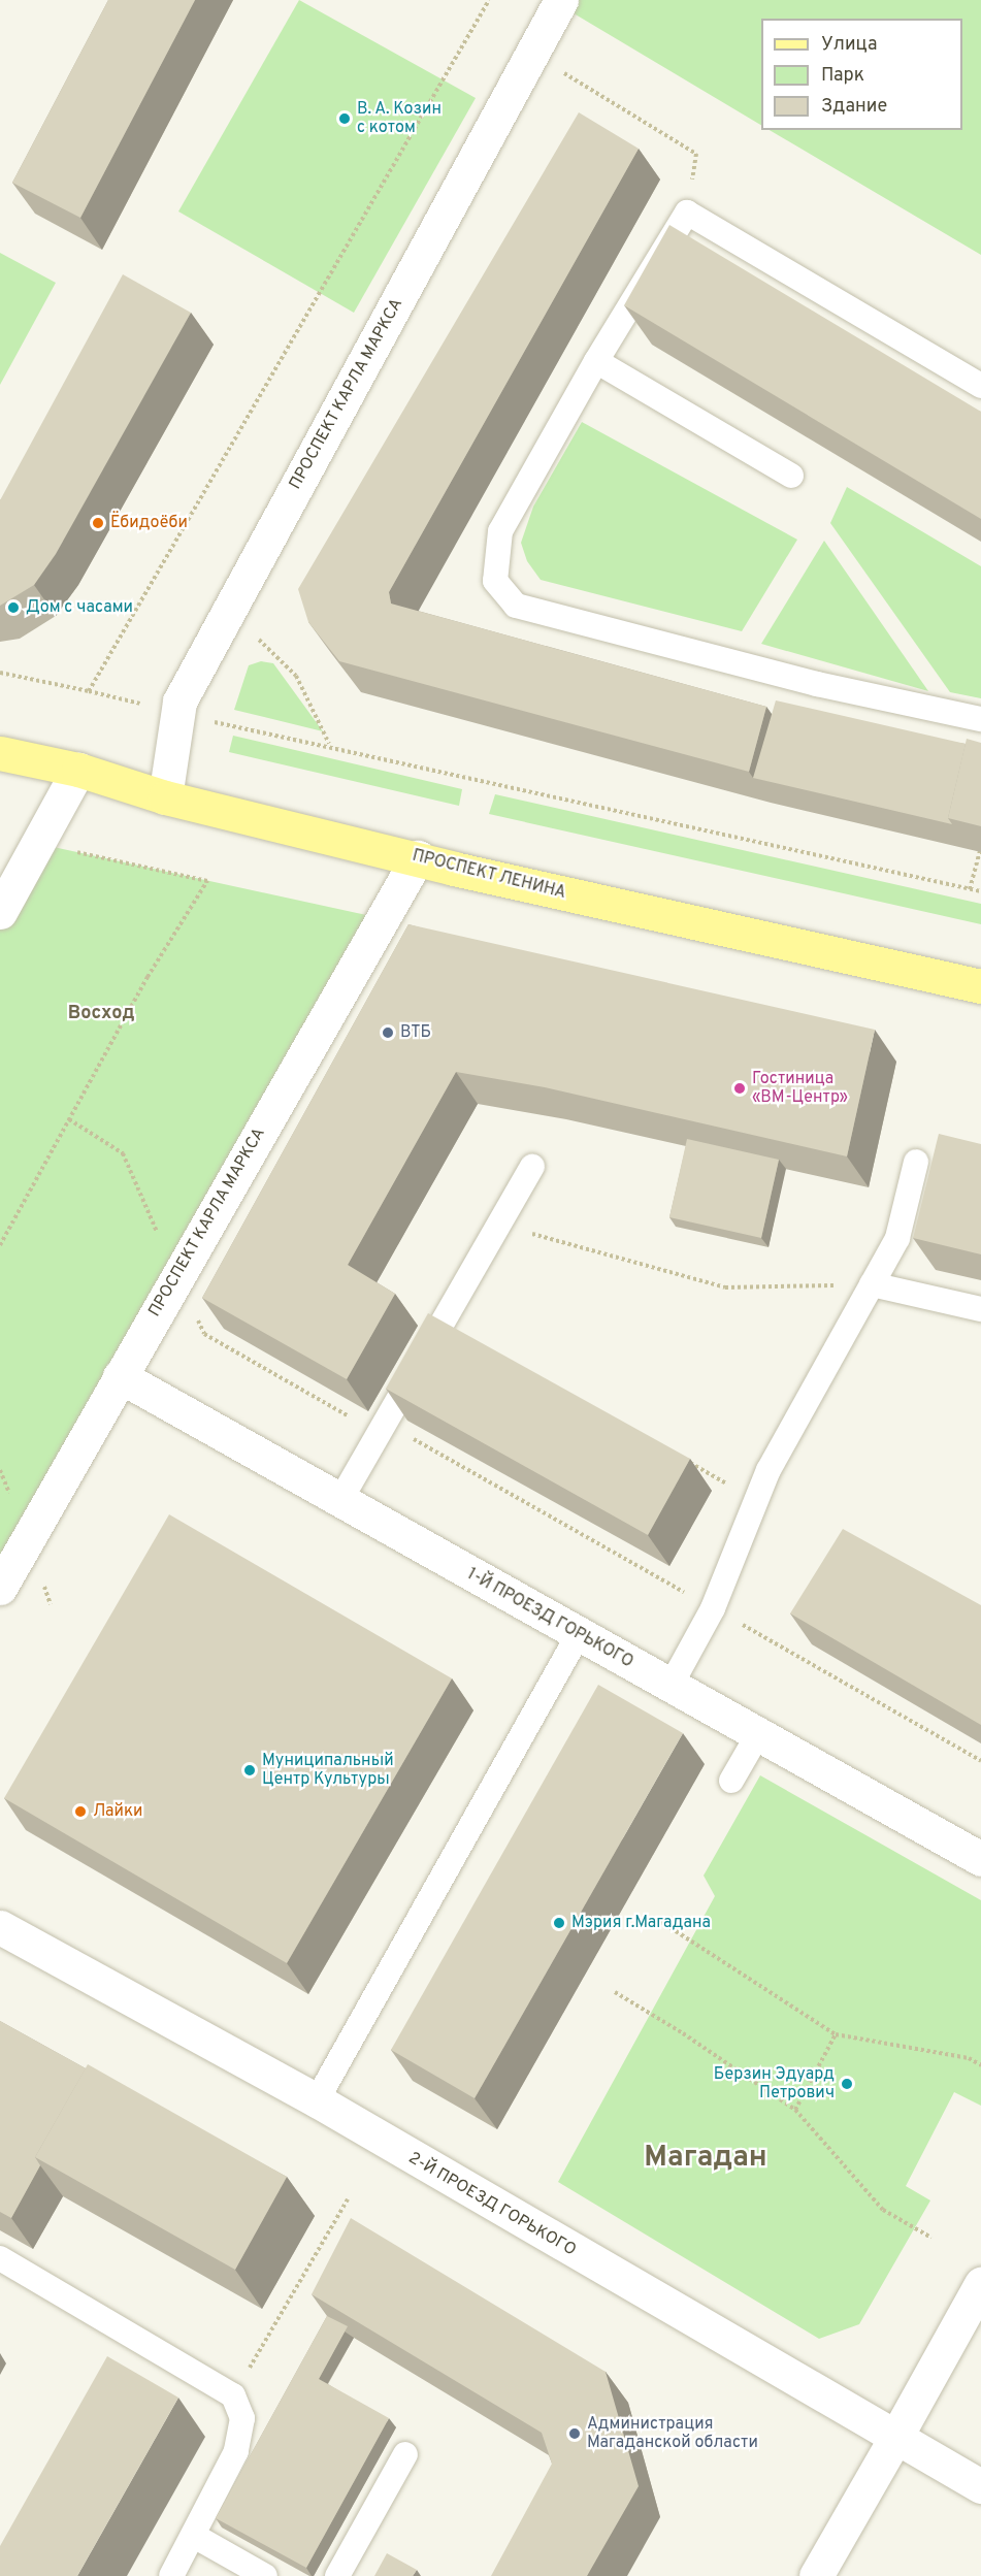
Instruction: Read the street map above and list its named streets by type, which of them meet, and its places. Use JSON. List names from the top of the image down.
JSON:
{
  "streets": {
    "main road": ["ПРОСПЕКТ ЛЕНИНА"],
    "street": ["ПРОСПЕКТ КАРЛА МАРКСА", "1-Й ПРОЕЗД ГОРЬКОГО", "2-Й ПРОЕЗД ГОРЬКОГО"]
  },
  "crossings": [
    ["ПРОСПЕКТ КАРЛА МАРКСА", "ПРОСПЕКТ ЛЕНИНА"],
    ["ПРОСПЕКТ КАРЛА МАРКСА", "1-Й ПРОЕЗД ГОРЬКОГО"]
  ],
  "districts": ["Восход", "Магадан"],
  "places": [
    "В. А. Козин с котом",
    "Ёбидоёби",
    "Дом с часами",
    "ВТБ",
    "Гостиница «ВМ-Центр»",
    "Муниципальный Центр Культуры",
    "Лайки",
    "Мэрия г.Магадана",
    "Берзин Эдуард Петрович",
    "Администрация Магаданской области"
  ],
  "legend": ["Улица", "Парк", "Здание"]
}
